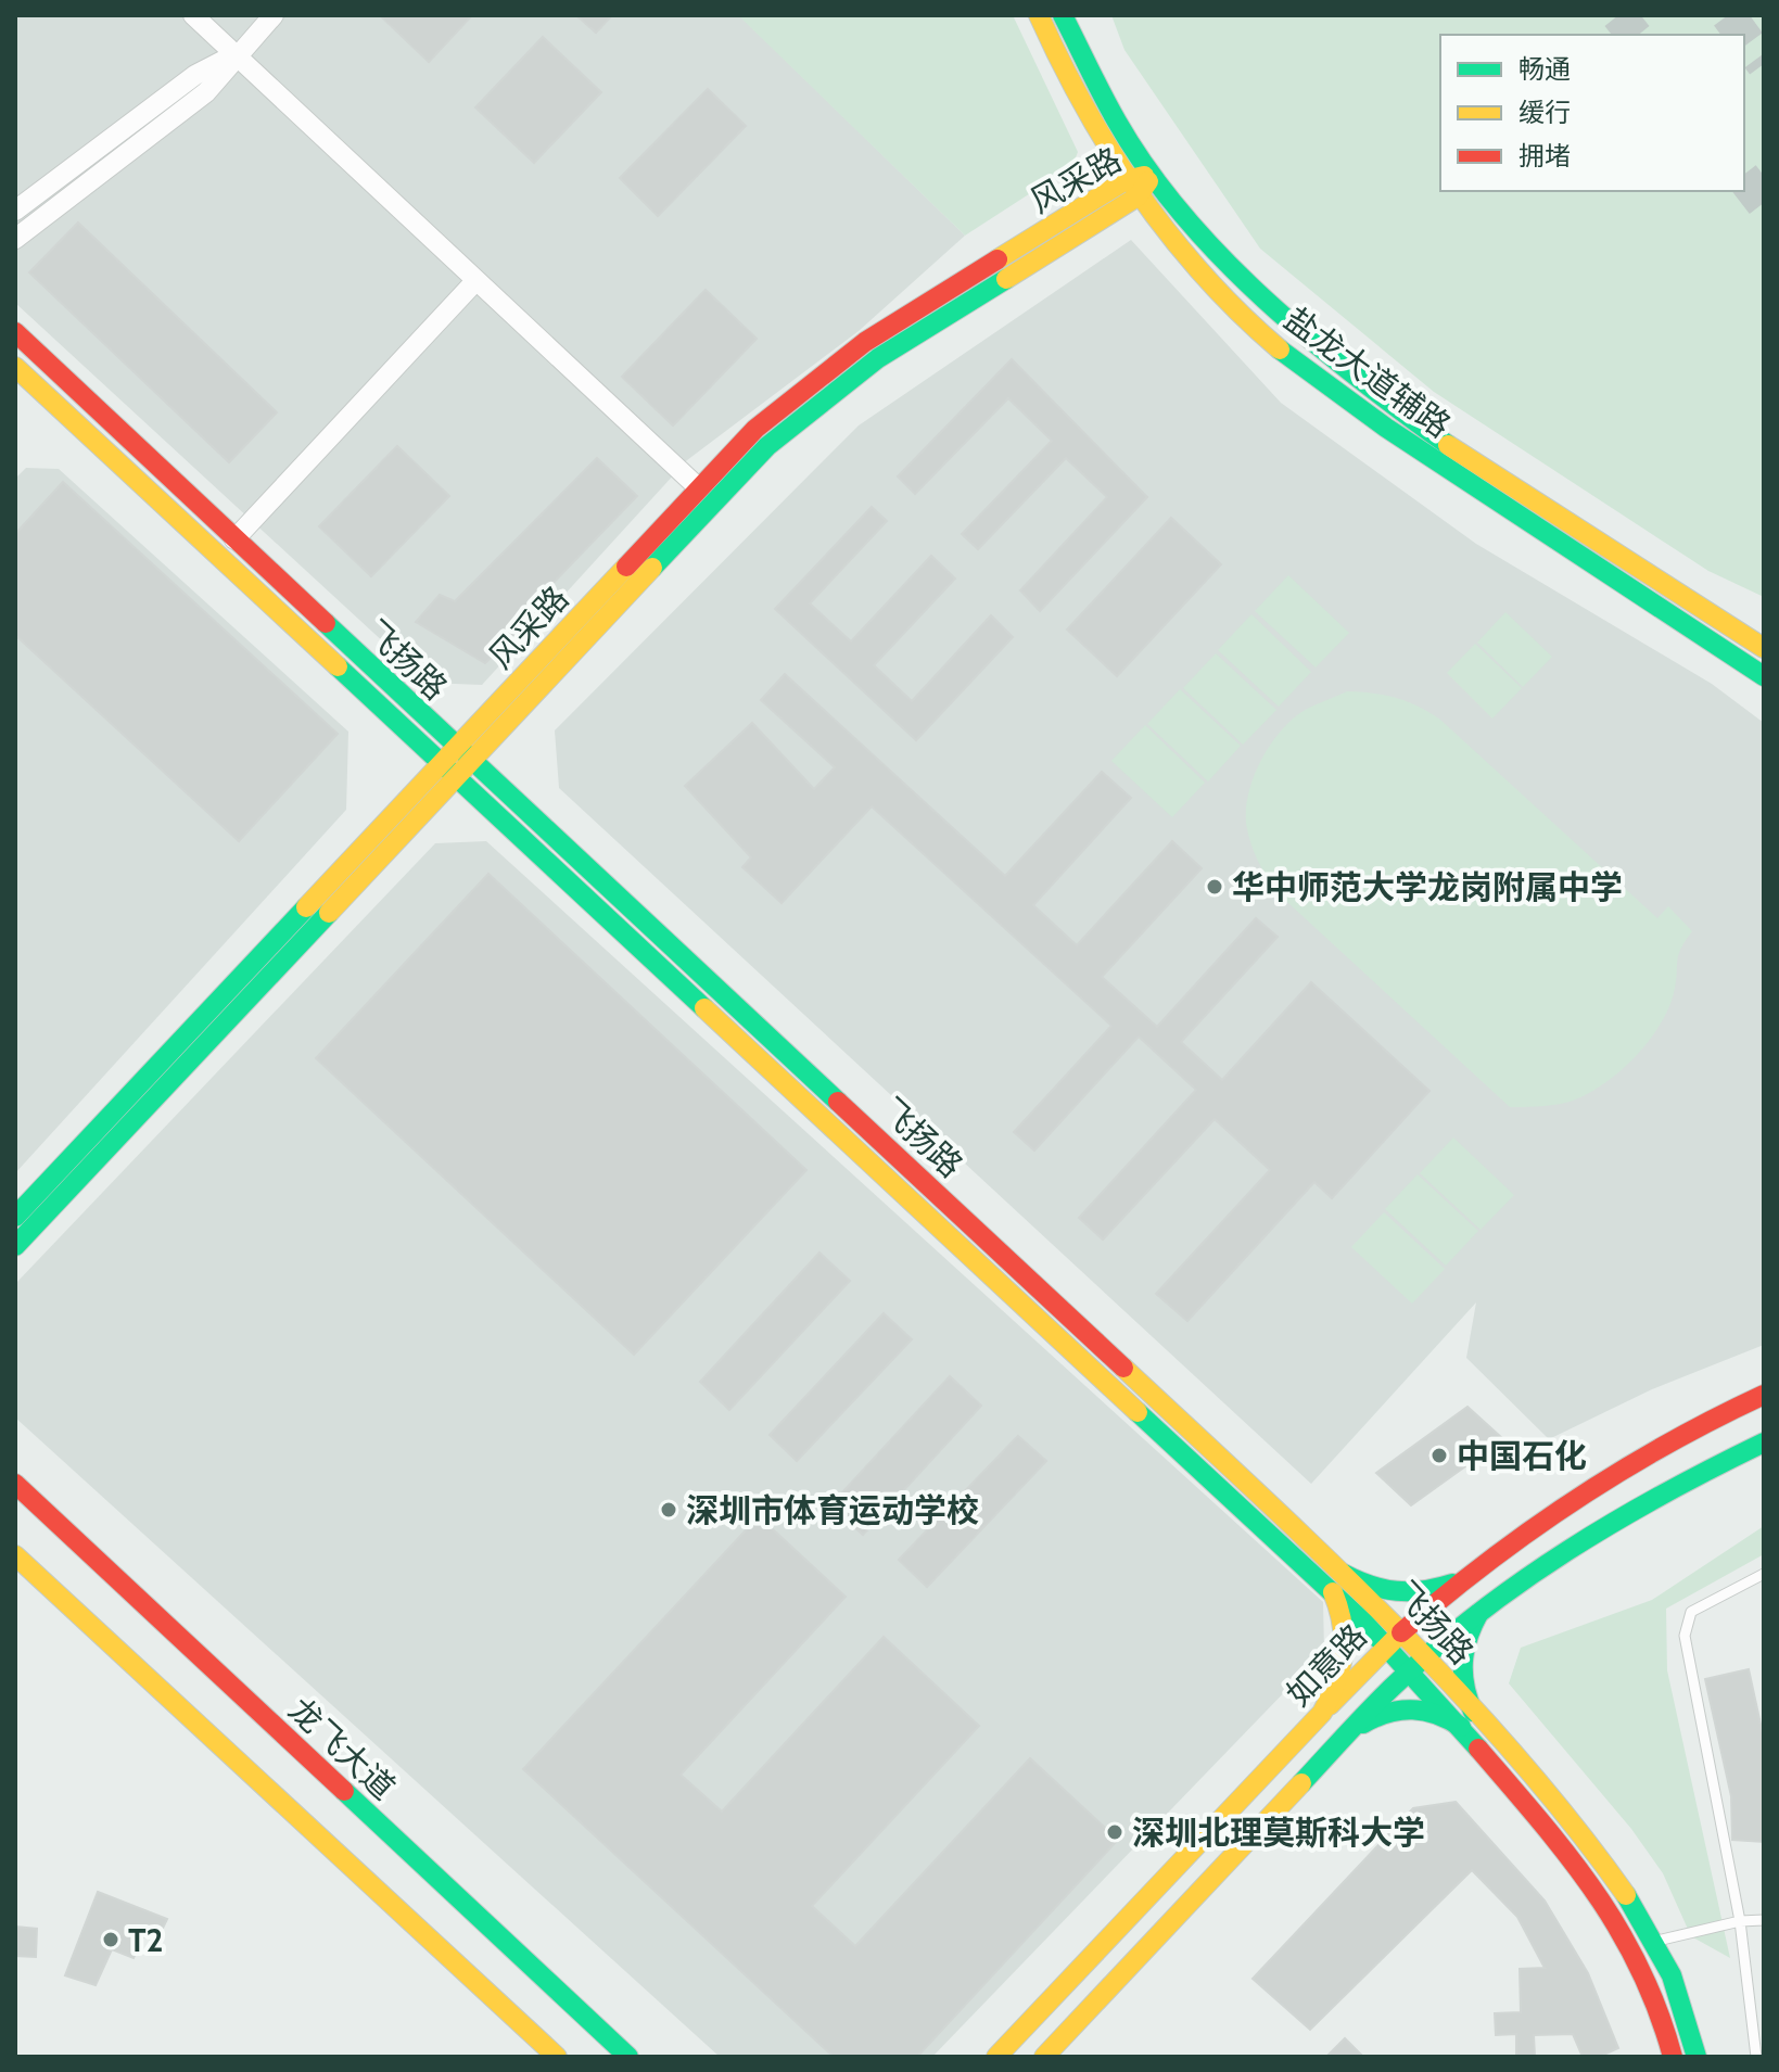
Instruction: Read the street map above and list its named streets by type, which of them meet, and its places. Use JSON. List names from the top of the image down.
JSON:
{
  "streets": {
    "street": [
      "风采路",
      "盐龙大道辅路",
      "飞扬路",
      "如意路",
      "龙飞大道"
    ]
  },
  "crossings": [
    ["风采路", "盐龙大道辅路"],
    ["风采路", "飞扬路"],
    ["飞扬路", "如意路"]
  ],
  "places": [
    "华中师范大学龙岗附属中学",
    "中国石化",
    "深圳市体育运动学校",
    "深圳北理莫斯科大学",
    "T2"
  ],
  "legend": ["畅通", "缓行", "拥堵"]
}
